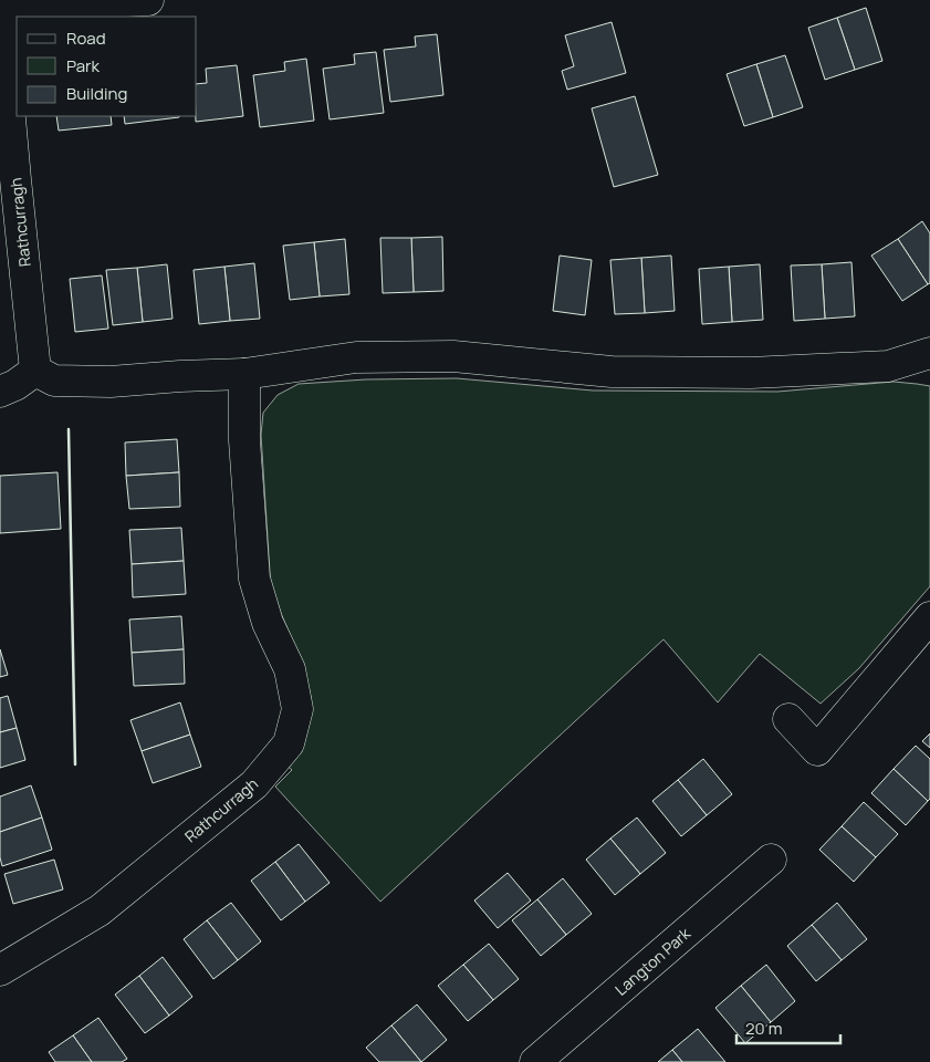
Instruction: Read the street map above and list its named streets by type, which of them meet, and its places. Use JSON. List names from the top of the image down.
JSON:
{
  "streets": {
    "street": ["Rathcurragh", "Langton Park"]
  },
  "legend": ["Road", "Park", "Building"],
  "scale_bar": "20 m"
}
